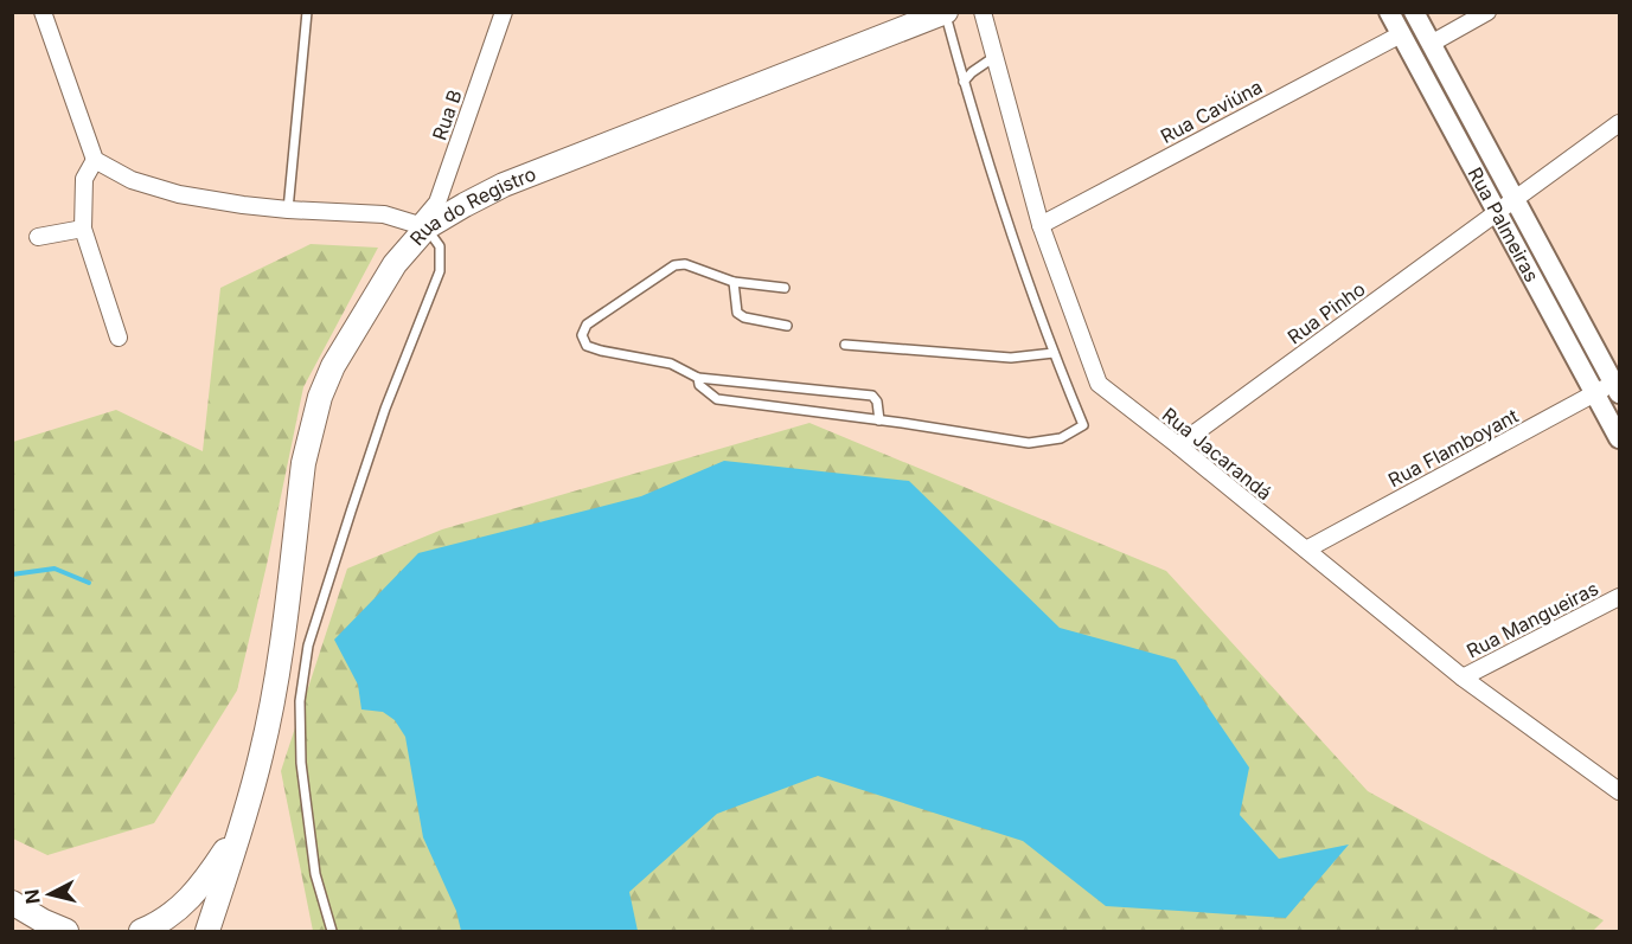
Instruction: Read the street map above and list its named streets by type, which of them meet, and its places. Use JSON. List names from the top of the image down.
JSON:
{
  "streets": {
    "main road": ["Rua do Registro"],
    "street": [
      "Rua Caviúna",
      "Rua B",
      "Rua Palmeiras",
      "Rua Pinho",
      "Rua Flamboyant",
      "Rua Jacarandá",
      "Rua Mangueiras"
    ]
  },
  "crossings": [
    ["Rua Caviúna", "Rua Palmeiras"],
    ["Rua Caviúna", "Rua Jacarandá"],
    ["Rua B", "Rua do Registro"],
    ["Rua Palmeiras", "Rua Pinho"],
    ["Rua Palmeiras", "Rua Flamboyant"],
    ["Rua Pinho", "Rua Jacarandá"],
    ["Rua Flamboyant", "Rua Jacarandá"],
    ["Rua Jacarandá", "Rua Mangueiras"]
  ],
  "north": "left"
}
